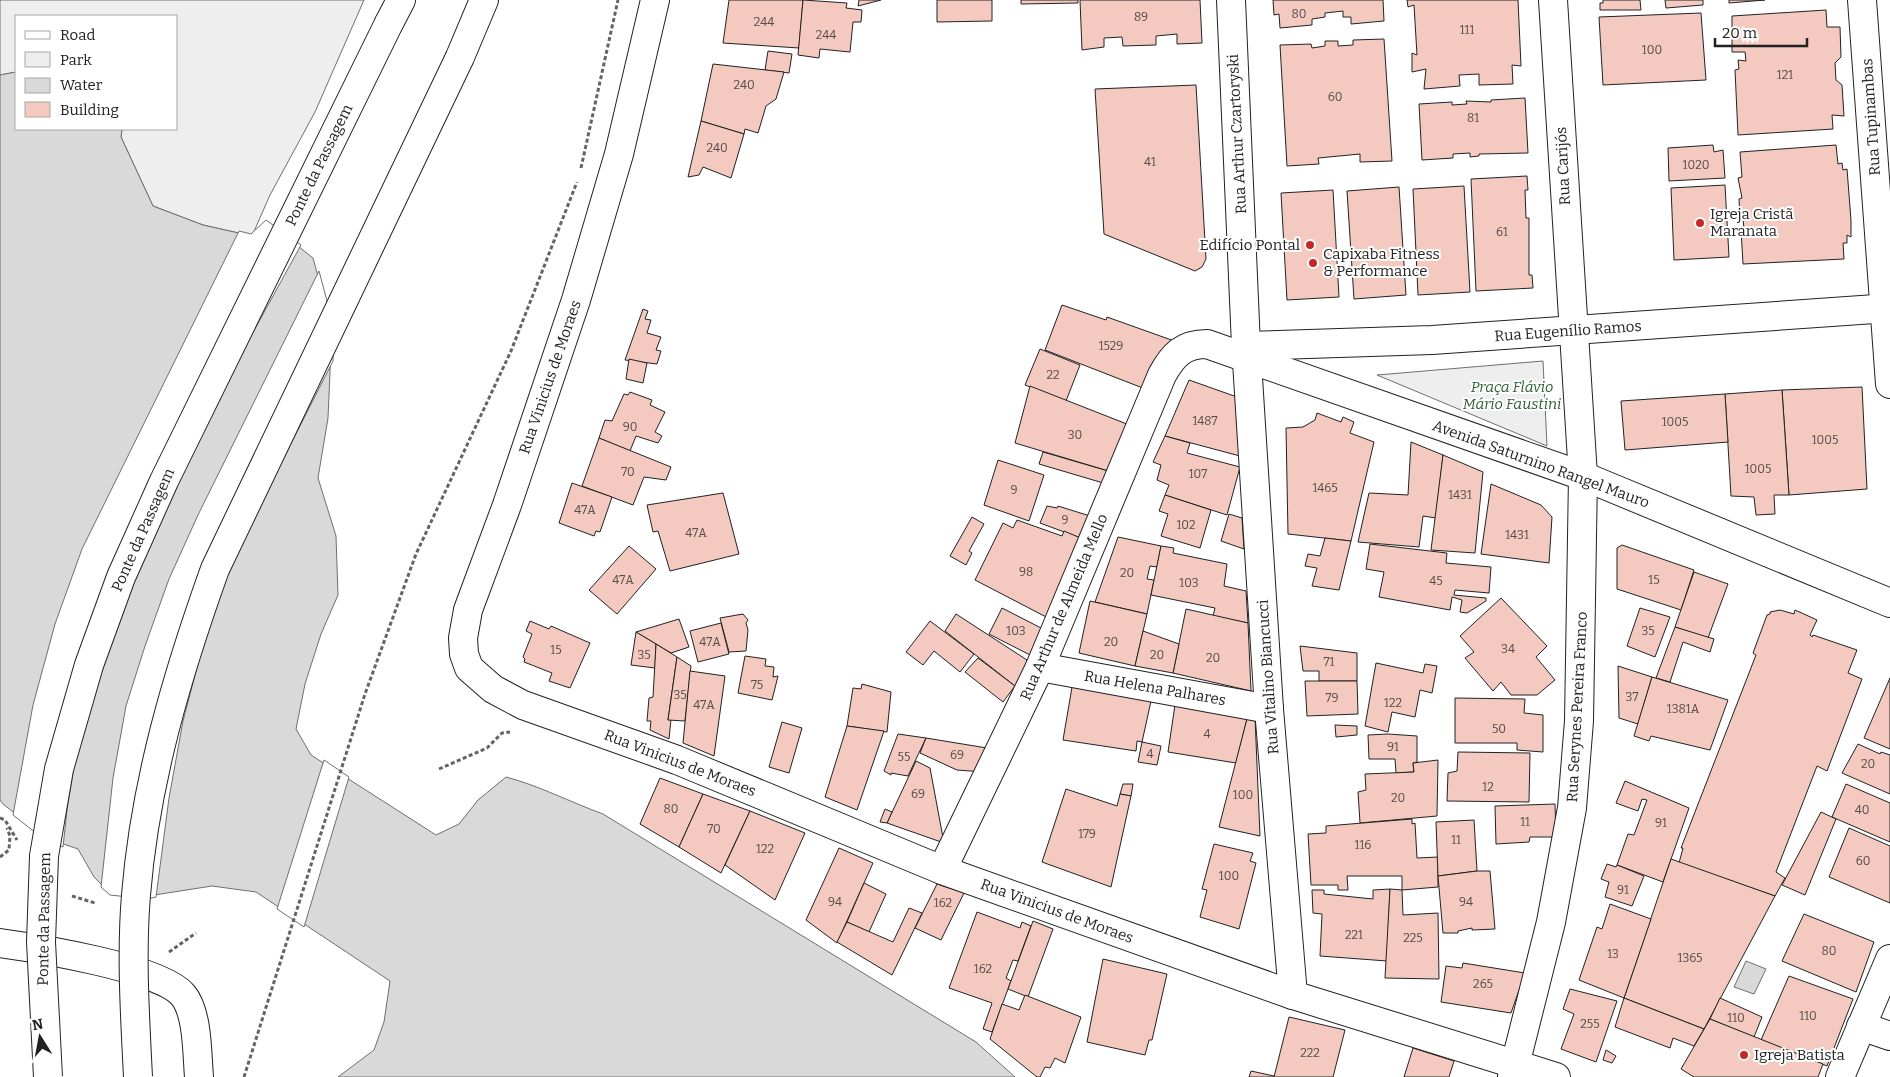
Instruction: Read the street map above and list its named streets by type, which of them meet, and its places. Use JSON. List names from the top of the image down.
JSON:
{
  "streets": {
    "street": [
      "Rua Tupinambas",
      "Rua Arthur Czartoryski",
      "Ponte da Passagem",
      "Rua Carijós",
      "Rua Eugenílio Ramos",
      "Rua Vinicius de Moraes",
      "Avenida Saturnino Rangel Mauro",
      "Rua Arthur de Almeida Mello",
      "Rua Vitalino Biancucci",
      "Rua Helena Palhares",
      "Rua Serynes Pereira Franco"
    ]
  },
  "crossings": [
    ["Rua Tupinambas", "Rua Eugenílio Ramos"],
    ["Rua Arthur Czartoryski", "Rua Eugenílio Ramos"],
    ["Rua Arthur Czartoryski", "Avenida Saturnino Rangel Mauro"],
    ["Rua Arthur Czartoryski", "Rua Vitalino Biancucci"],
    ["Rua Carijós", "Rua Eugenílio Ramos"],
    ["Rua Carijós", "Rua Serynes Pereira Franco"],
    ["Rua Eugenílio Ramos", "Avenida Saturnino Rangel Mauro"],
    ["Rua Eugenílio Ramos", "Rua Vitalino Biancucci"],
    ["Rua Eugenílio Ramos", "Rua Serynes Pereira Franco"],
    ["Rua Vinicius de Moraes", "Rua Arthur de Almeida Mello"],
    ["Rua Vinicius de Moraes", "Rua Vitalino Biancucci"],
    ["Rua Vinicius de Moraes", "Rua Serynes Pereira Franco"],
    ["Avenida Saturnino Rangel Mauro", "Rua Arthur de Almeida Mello"],
    ["Avenida Saturnino Rangel Mauro", "Rua Vitalino Biancucci"],
    ["Avenida Saturnino Rangel Mauro", "Rua Serynes Pereira Franco"],
    ["Rua Arthur de Almeida Mello", "Rua Helena Palhares"],
    ["Rua Vitalino Biancucci", "Rua Helena Palhares"]
  ],
  "parks": ["Praça Flávio Mário Faustini"],
  "places": [
    "Igreja Cristã Maranata",
    "Edifício Pontal",
    "Capixaba Fitness & Performance",
    "Igreja Batista"
  ],
  "house_numbers": [
    "80",
    "89",
    "244",
    "111",
    "244",
    "100",
    "121",
    "240",
    "60",
    "81",
    "240",
    "41",
    "1020",
    "61",
    "1529",
    "22",
    "1487",
    "1005",
    "90",
    "30",
    "1005",
    "1005",
    "70",
    "107",
    "1465",
    "9",
    "1431",
    "47A",
    "9",
    "102",
    "47A",
    "1431",
    "98",
    "20",
    "47A",
    "15",
    "45",
    "103",
    "103",
    "35",
    "47A",
    "20",
    "34",
    "15",
    "35",
    "20",
    "20",
    "71",
    "75",
    "35",
    "37",
    "79",
    "122",
    "47A",
    "1381A",
    "50",
    "4",
    "91",
    "4",
    "69",
    "55",
    "20",
    "12",
    "69",
    "100",
    "20",
    "80",
    "40",
    "11",
    "91",
    "70",
    "179",
    "11",
    "116",
    "122",
    "60",
    "100",
    "91",
    "94",
    "94",
    "162",
    "221",
    "225",
    "80",
    "13",
    "1365",
    "162",
    "265",
    "110",
    "110",
    "255",
    "222"
  ],
  "legend": [
    "Road",
    "Park",
    "Water",
    "Building"
  ],
  "scale_bar": "20 m",
  "north": "top"
}
